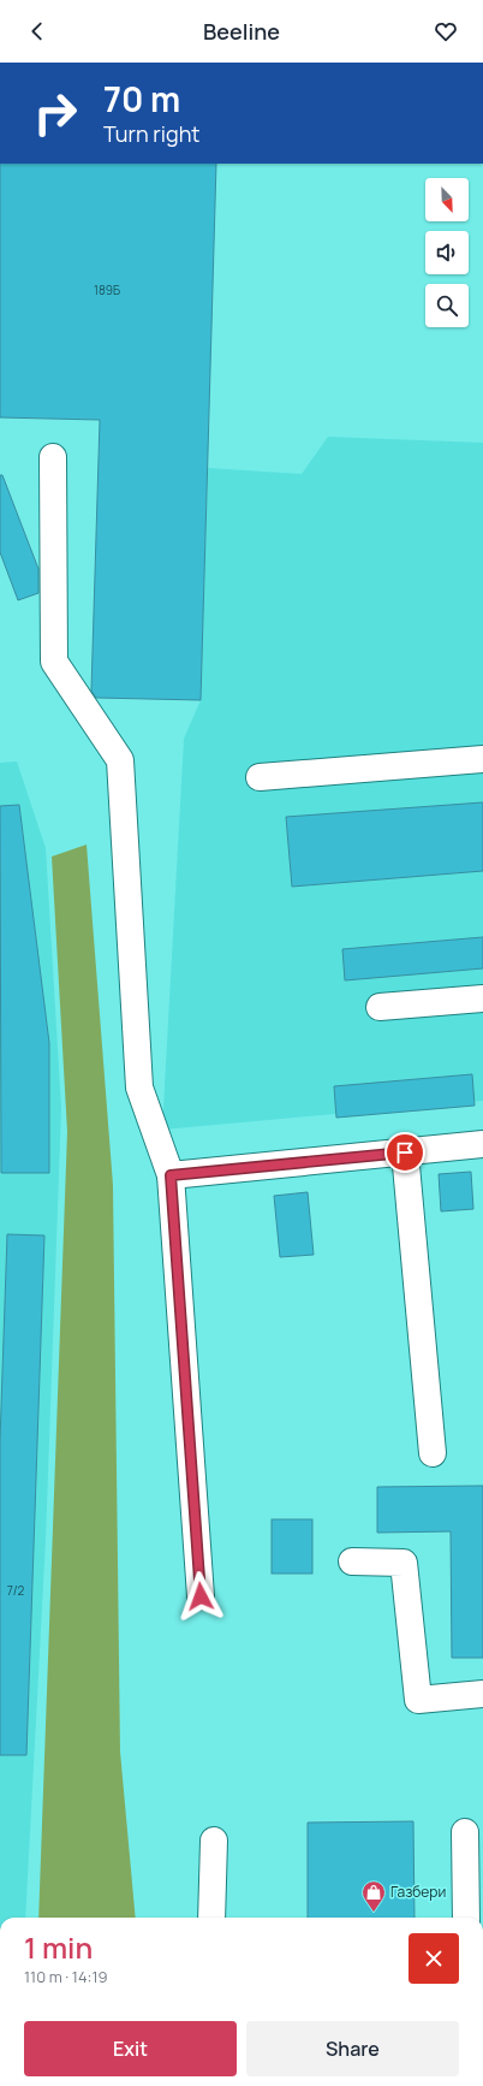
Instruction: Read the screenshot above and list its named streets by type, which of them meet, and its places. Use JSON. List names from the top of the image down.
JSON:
{
  "places": {
    "shop": ["Газбери"]
  },
  "house_numbers": ["189Б", "7/2"],
  "north": "bottom right",
  "page": {
    "header": "Beeline",
    "turn": ["70 m", "Turn right"],
    "heading": ["1 min", "110 m · 14:19"],
    "buttons": ["Exit", "Share"]
  }
}
